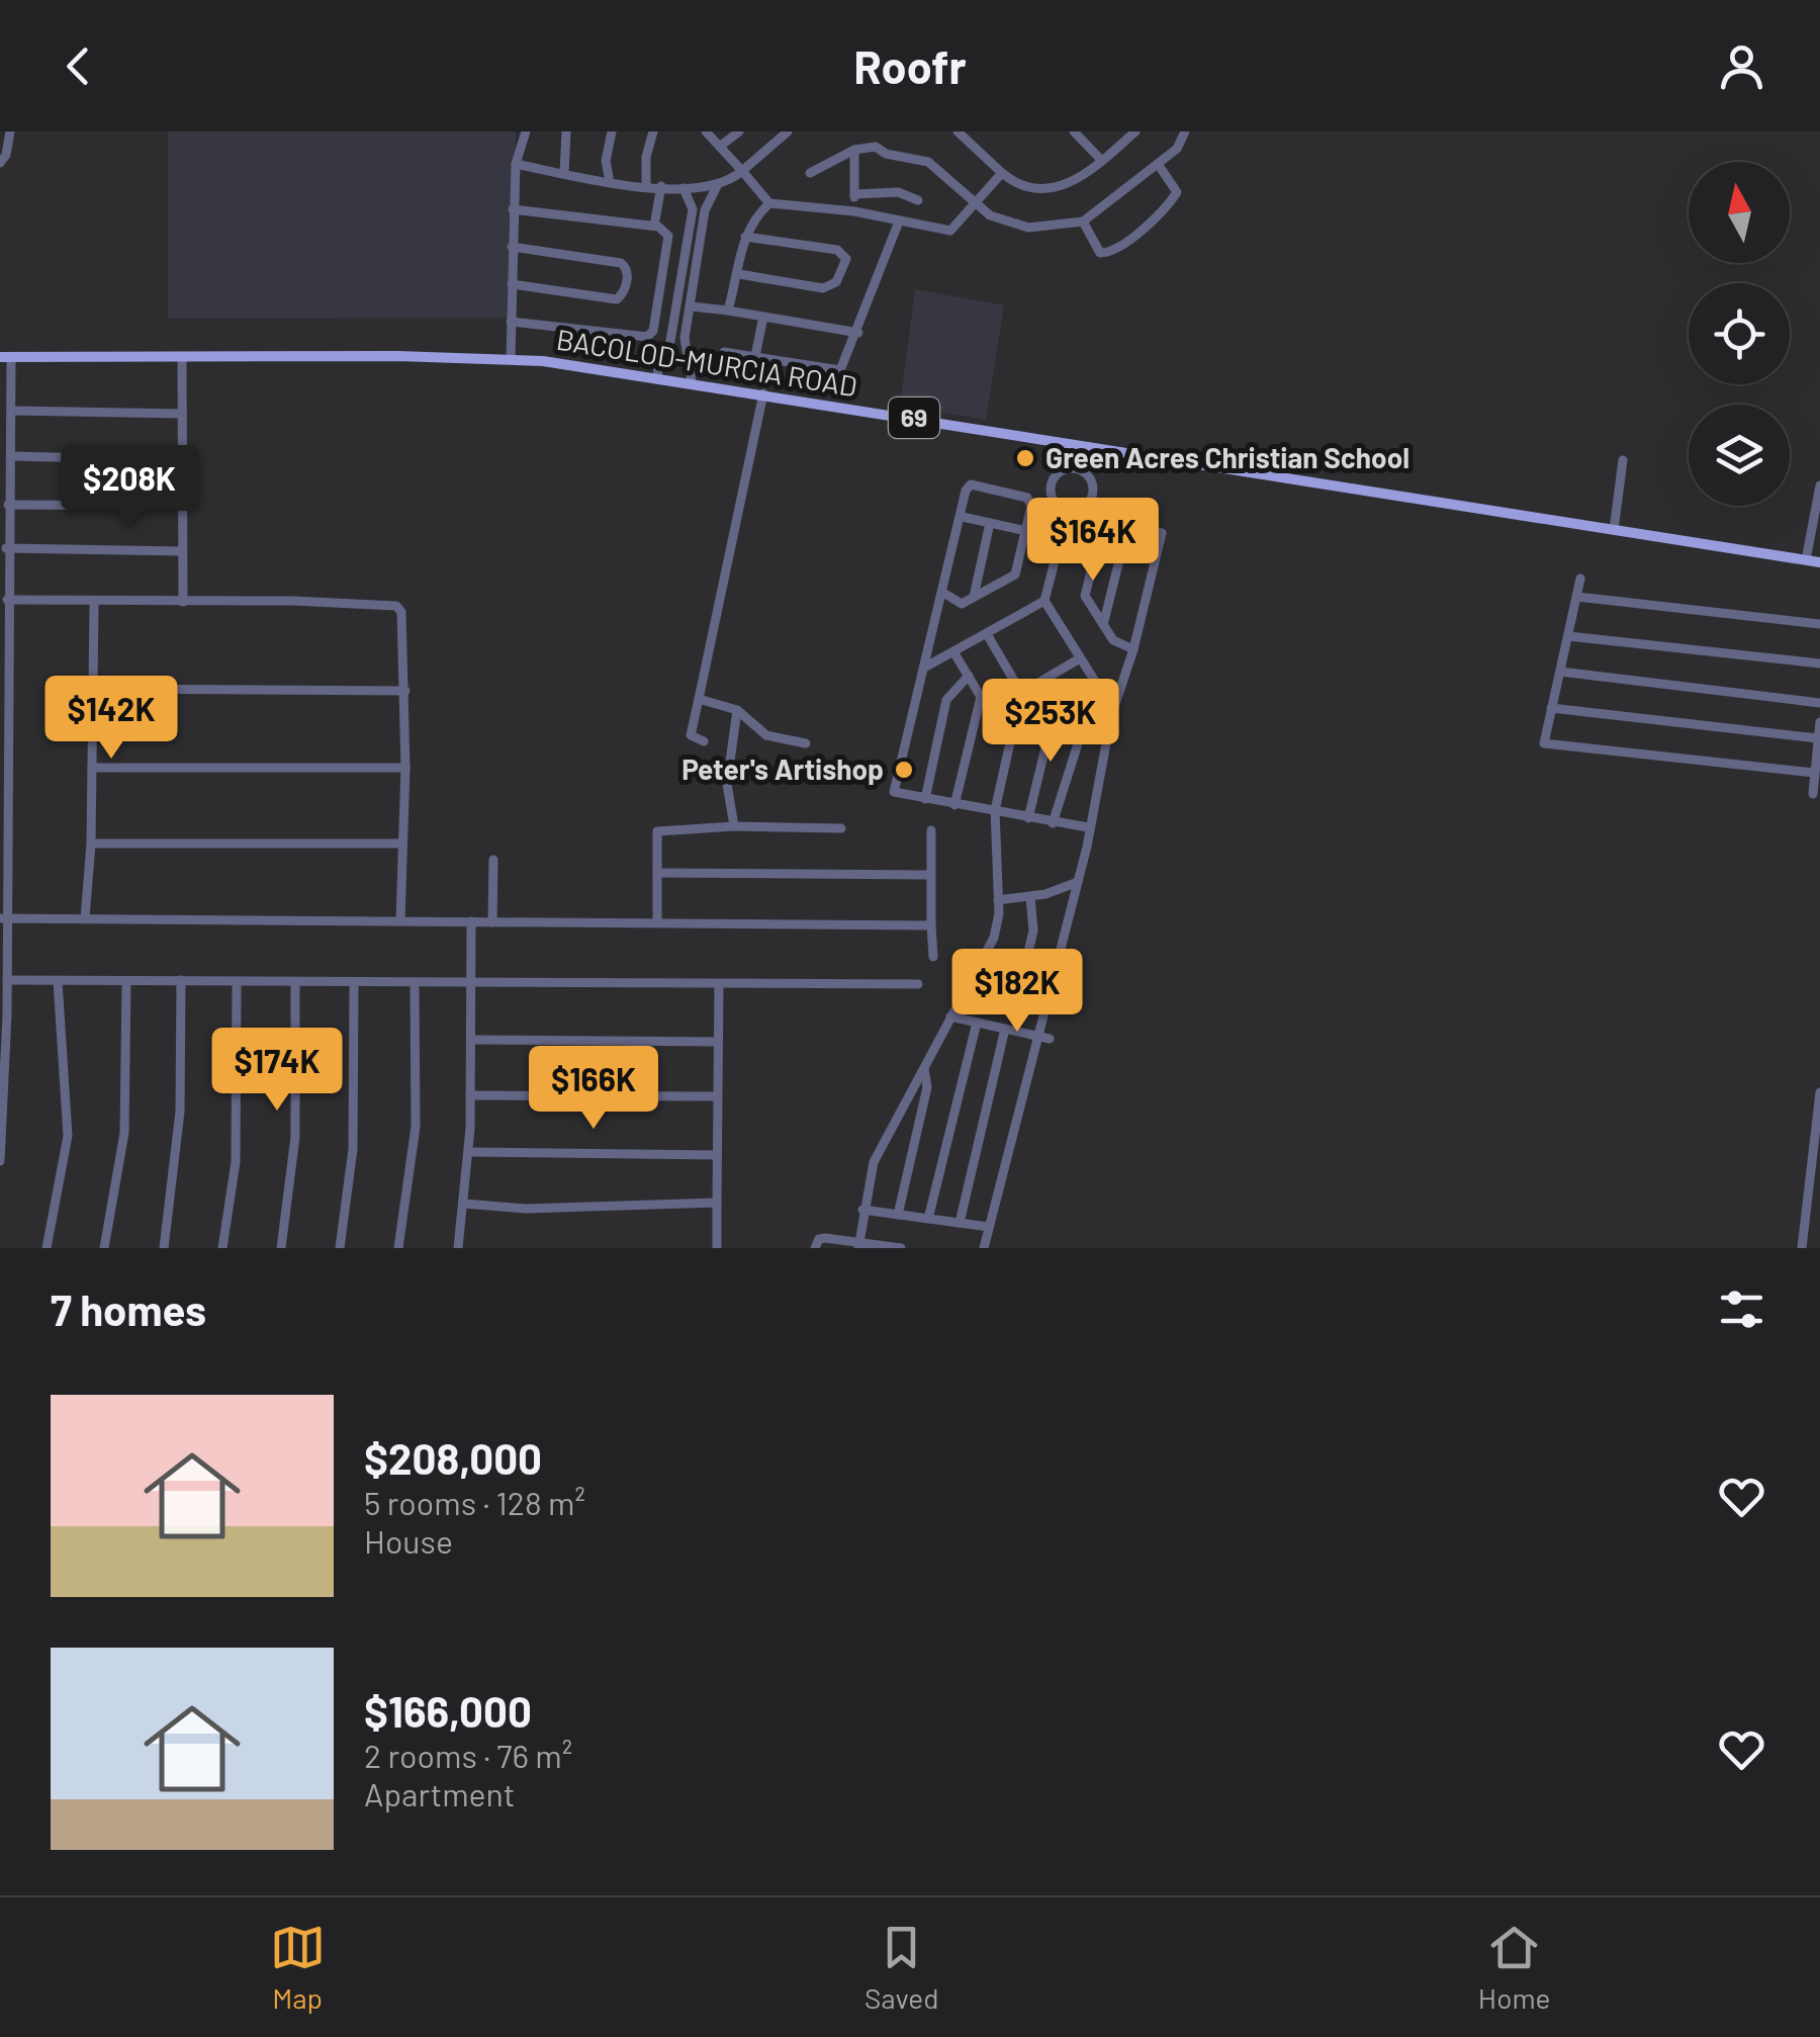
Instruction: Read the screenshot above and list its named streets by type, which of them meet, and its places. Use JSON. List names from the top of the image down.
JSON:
{
  "streets": {
    "main road": ["BACOLOD-MURCIA ROAD", "69"]
  },
  "places": ["Green Acres Christian School", "Peter's Artishop"],
  "north": "top",
  "page": {
    "header": "Roofr",
    "price": [
      "$208K",
      "$164K",
      "$142K",
      "$253K",
      "$182K",
      "$174K",
      "$166K"
    ],
    "heading": "7 homes",
    "list": [
      {
        "name": "$208,000",
        "note": "5 rooms · 128 m² · House"
      },
      {
        "name": "$166,000",
        "note": "2 rooms · 76 m² · Apartment"
      }
    ],
    "tabs": ["Map", "Saved", "Home"]
  }
}
